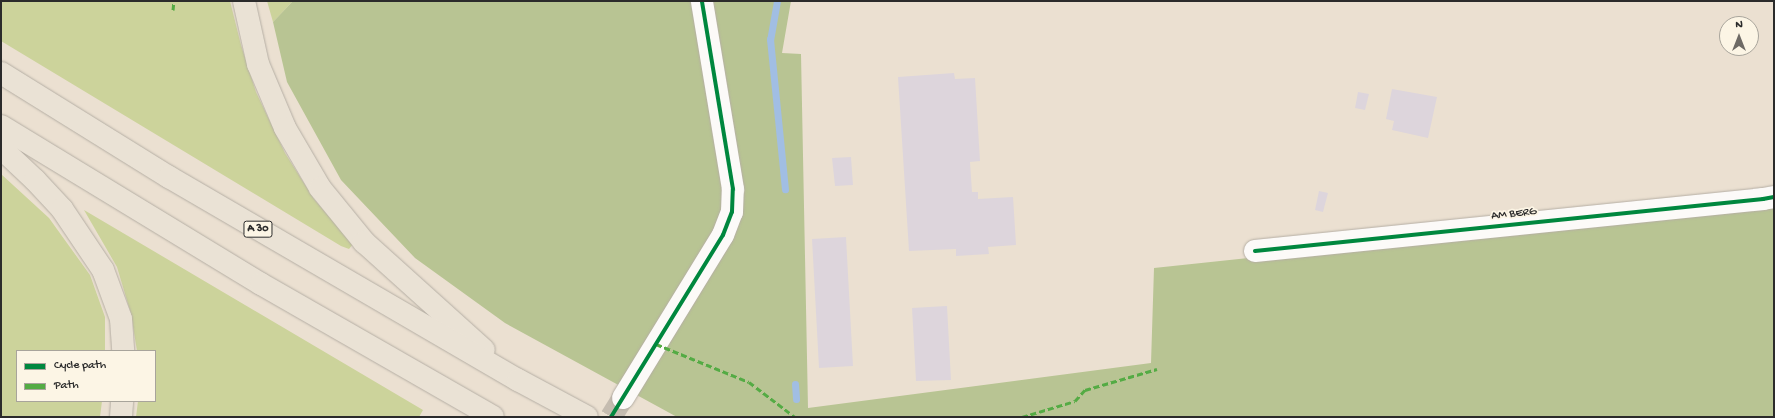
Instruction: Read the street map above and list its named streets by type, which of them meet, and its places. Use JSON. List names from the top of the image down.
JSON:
{
  "streets": {
    "highway": ["A 30"],
    "street": ["AM BERG"]
  },
  "legend": ["Cycle path", "Path"],
  "north": "top"
}
